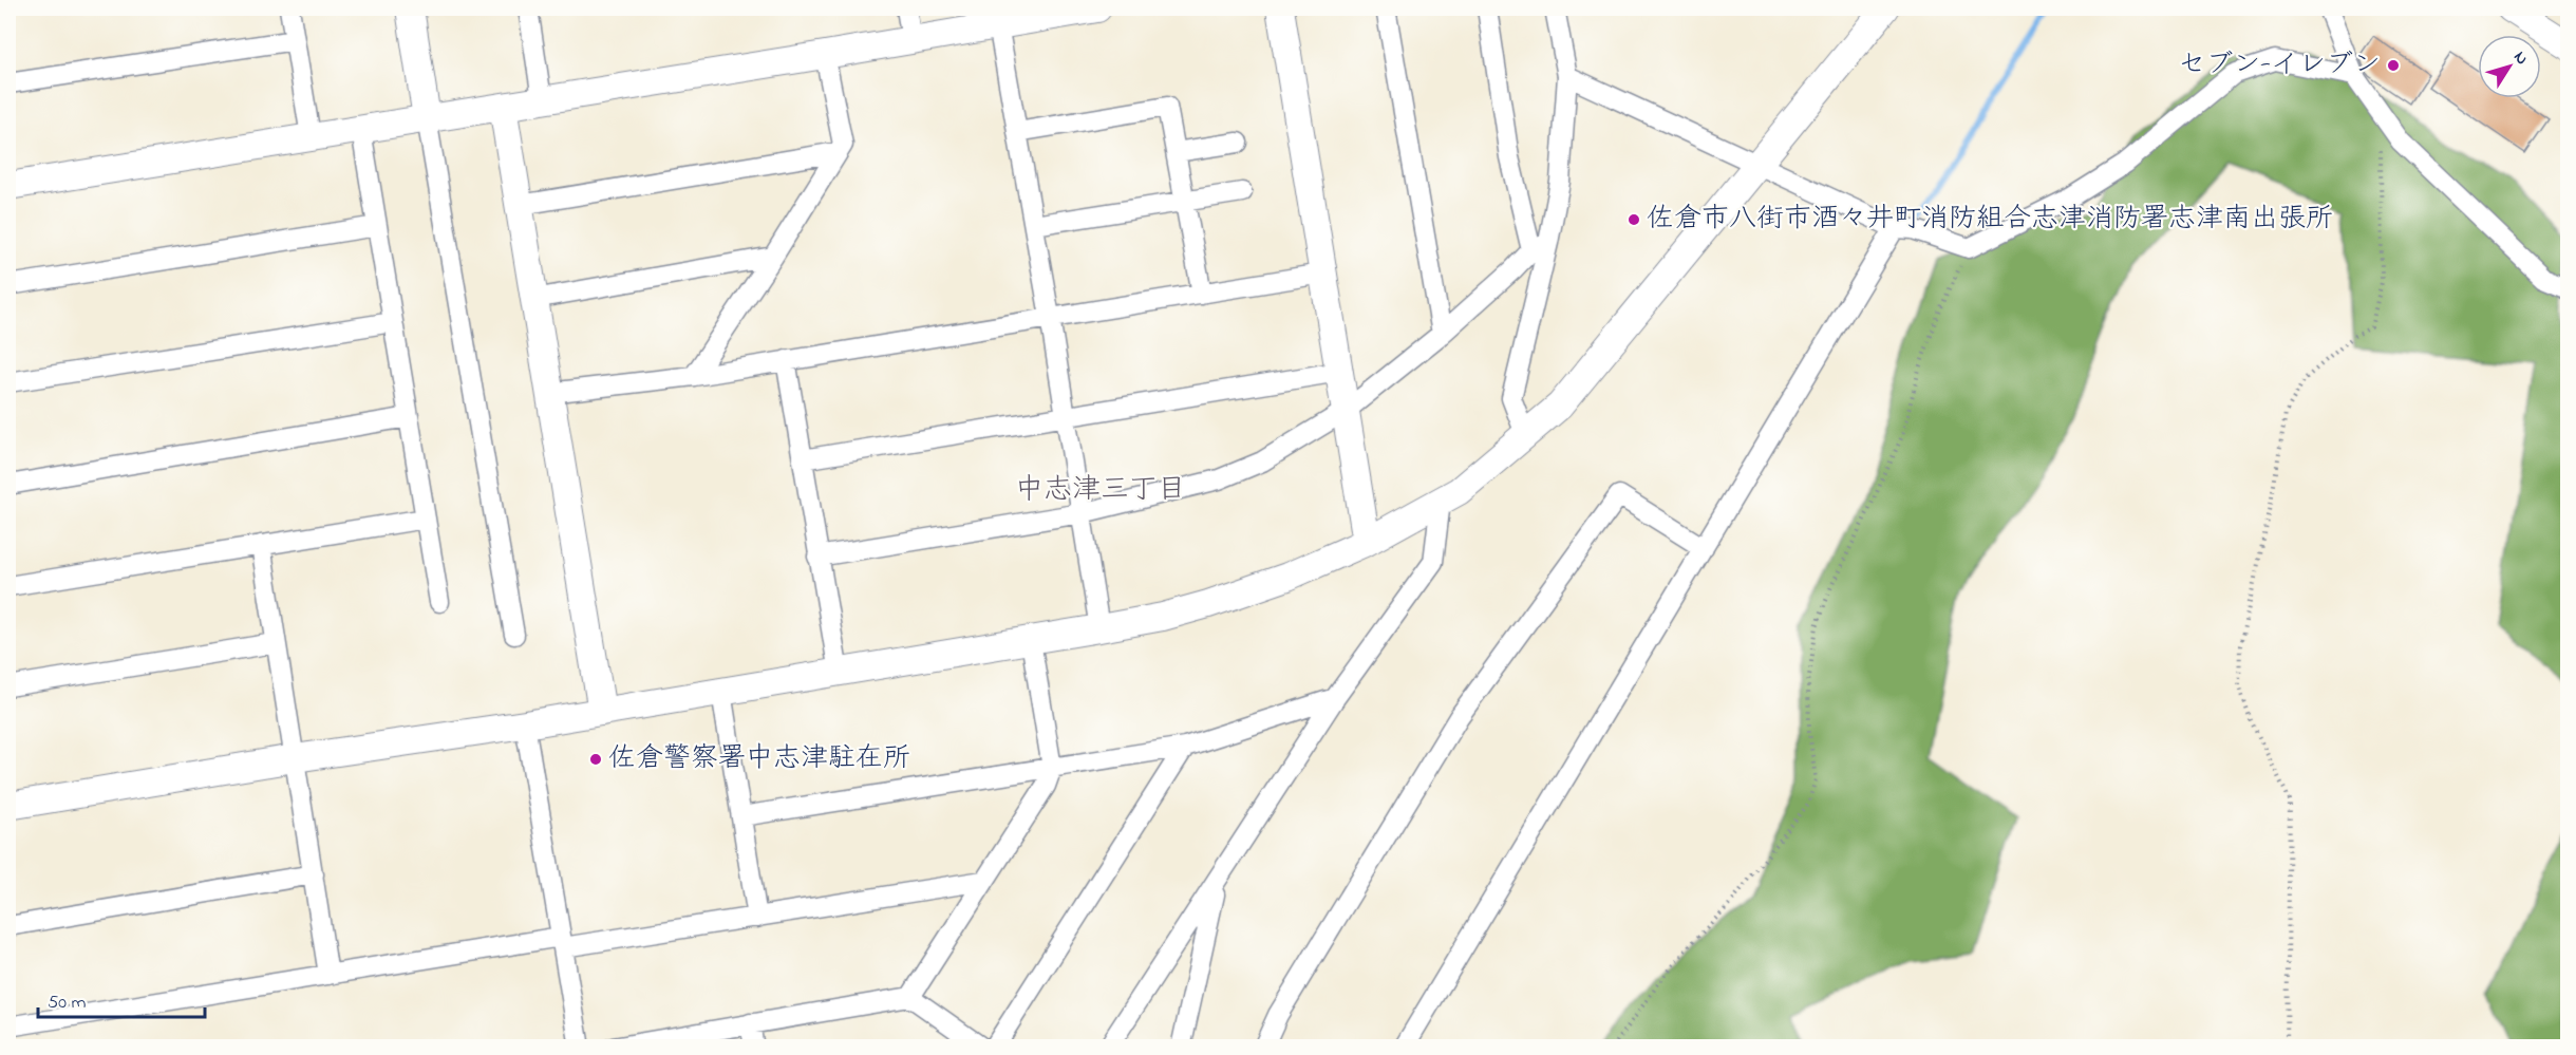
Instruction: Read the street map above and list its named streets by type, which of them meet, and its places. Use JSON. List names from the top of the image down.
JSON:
{
  "districts": ["中志津三丁目"],
  "places": ["セブン-イレブン", "佐倉市八街市酒々井町消防組合志津消防署志津南出張所", "佐倉警察署中志津駐在所"],
  "scale_bar": "50 m",
  "north": "top right"
}
